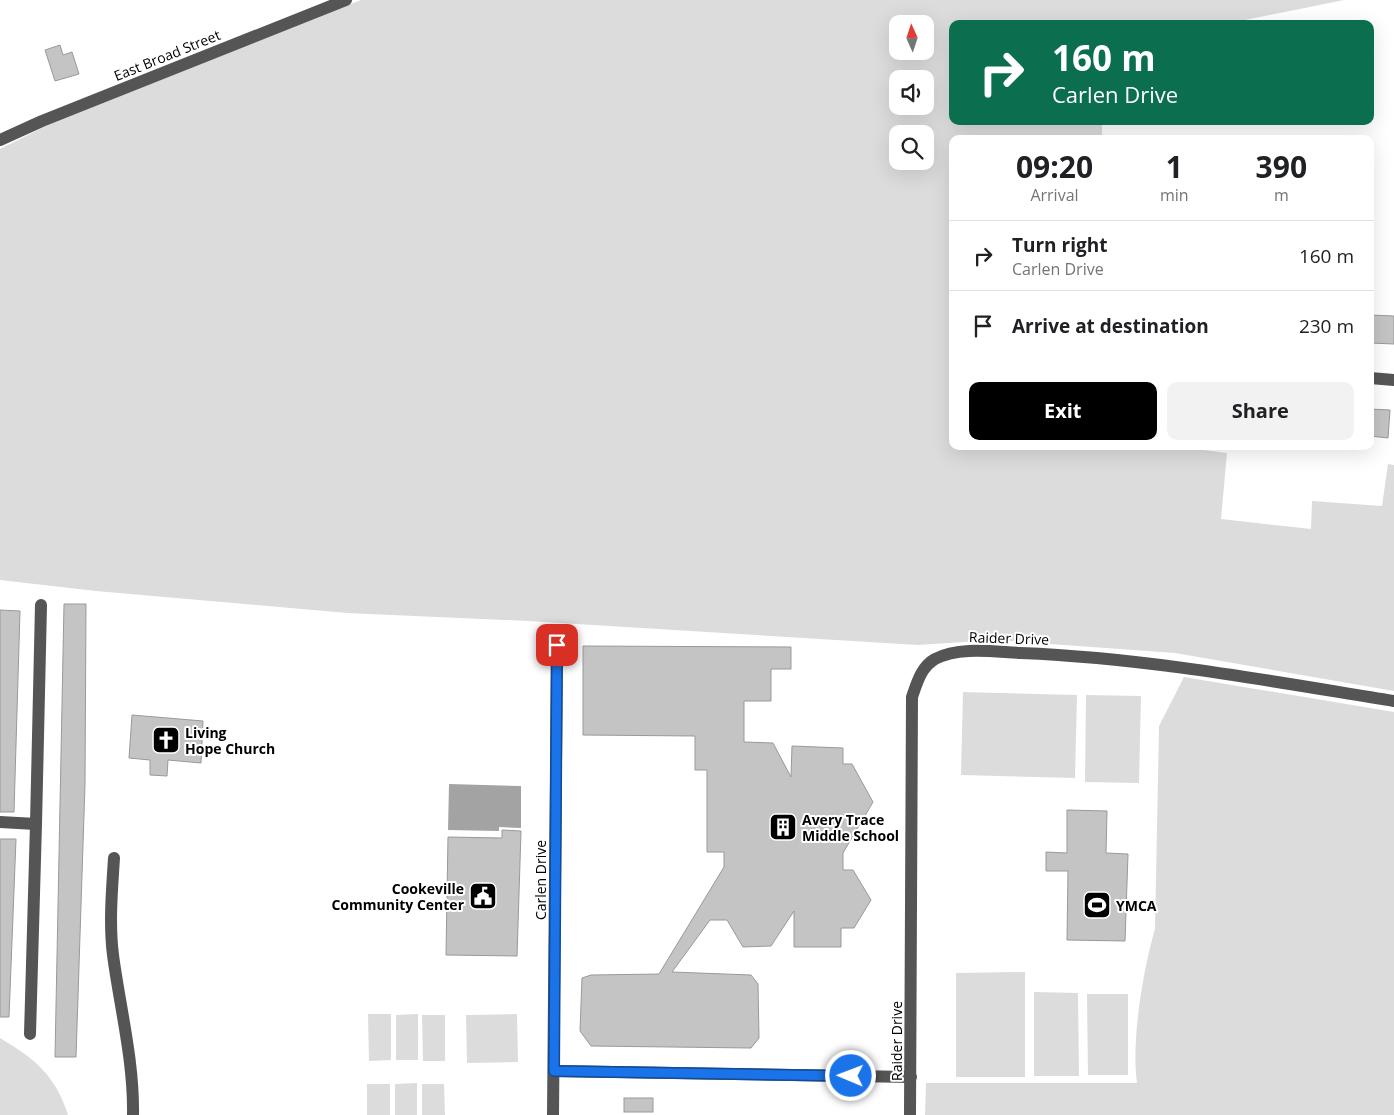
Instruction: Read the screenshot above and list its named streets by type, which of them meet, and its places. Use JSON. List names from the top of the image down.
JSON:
{
  "streets": {
    "street": ["East Broad Street", "Raider Drive", "Carlen Drive"]
  },
  "places": {
    "church": ["Living Hope Church"],
    "building": ["Avery Trace Middle School"],
    "public building": ["Cookeville Community Center"],
    "sports": ["YMCA"]
  },
  "north": "top",
  "page": {
    "turn": ["160 m", "Carlen Drive"],
    "eta": [
      "09:20",
      "Arrival",
      "1",
      "min",
      "390",
      "m"
    ],
    "list": [
      {
        "name": "Turn right",
        "note": "Carlen Drive",
        "value": "160 m"
      },
      {
        "name": "Arrive at destination",
        "value": "230 m"
      }
    ],
    "buttons": ["Exit", "Share"]
  }
}
